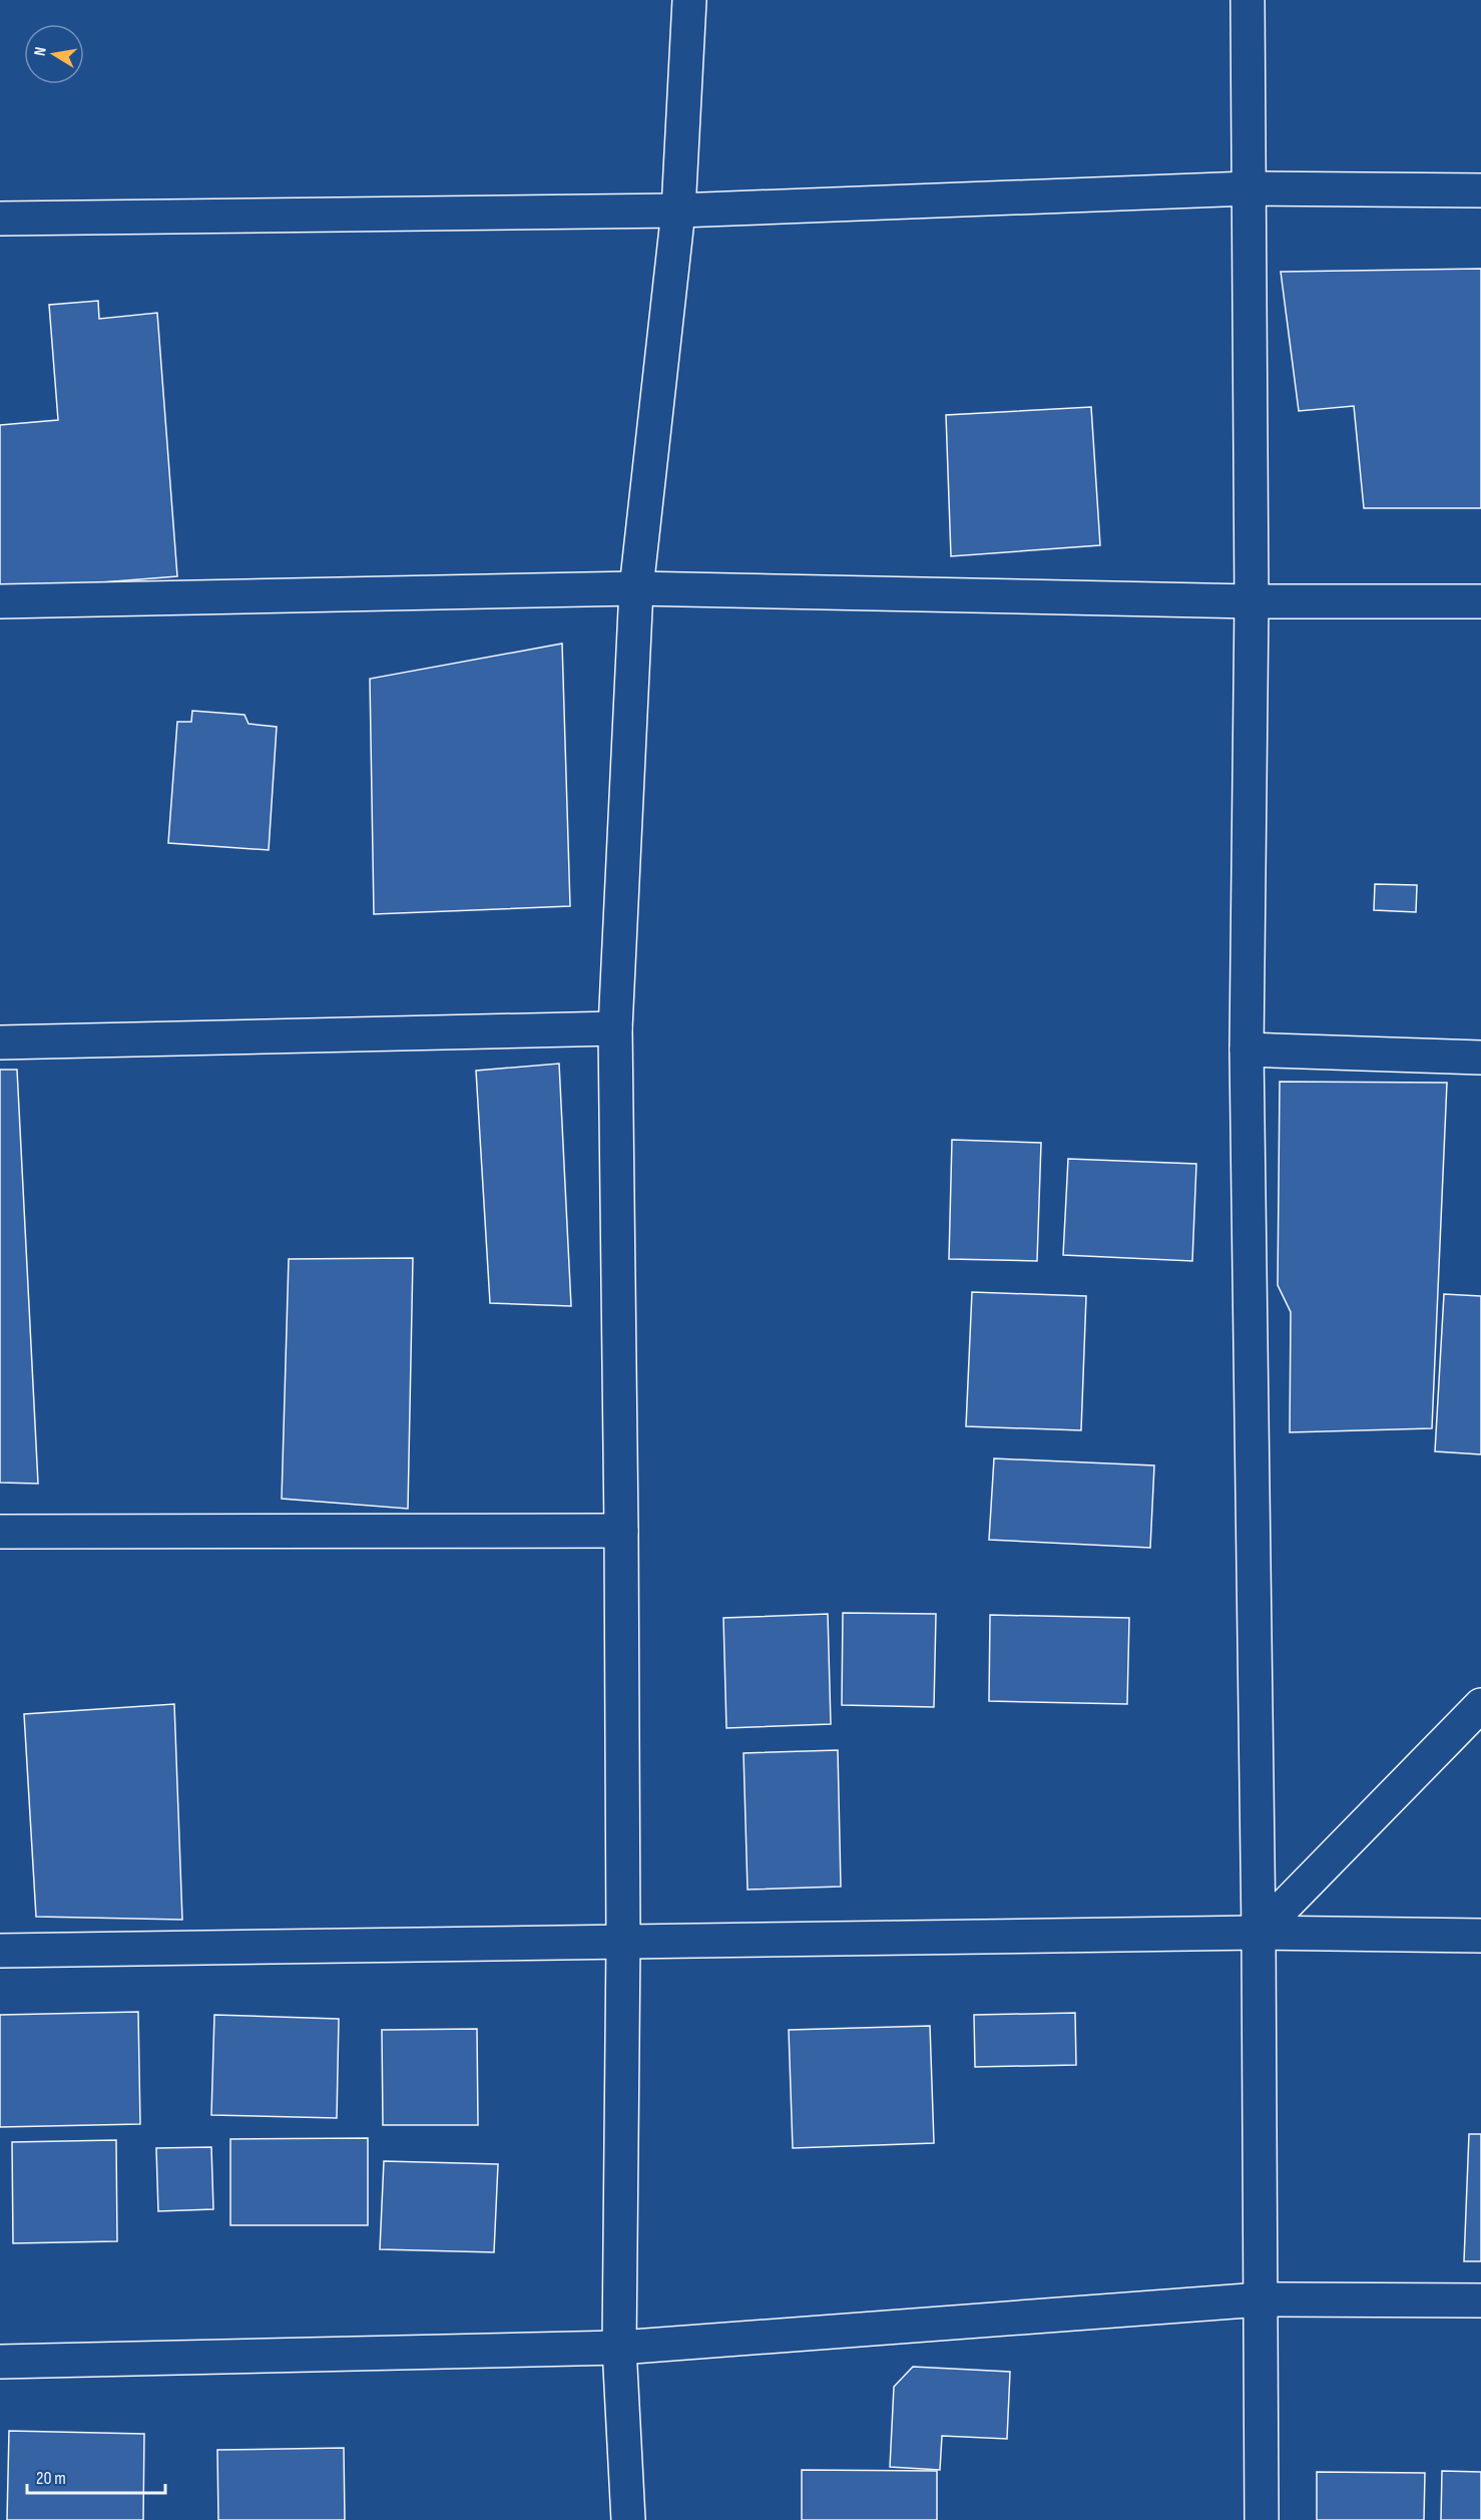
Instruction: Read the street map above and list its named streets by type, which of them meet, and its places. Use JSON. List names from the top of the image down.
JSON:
{
  "scale_bar": "20 m",
  "north": "left"
}
